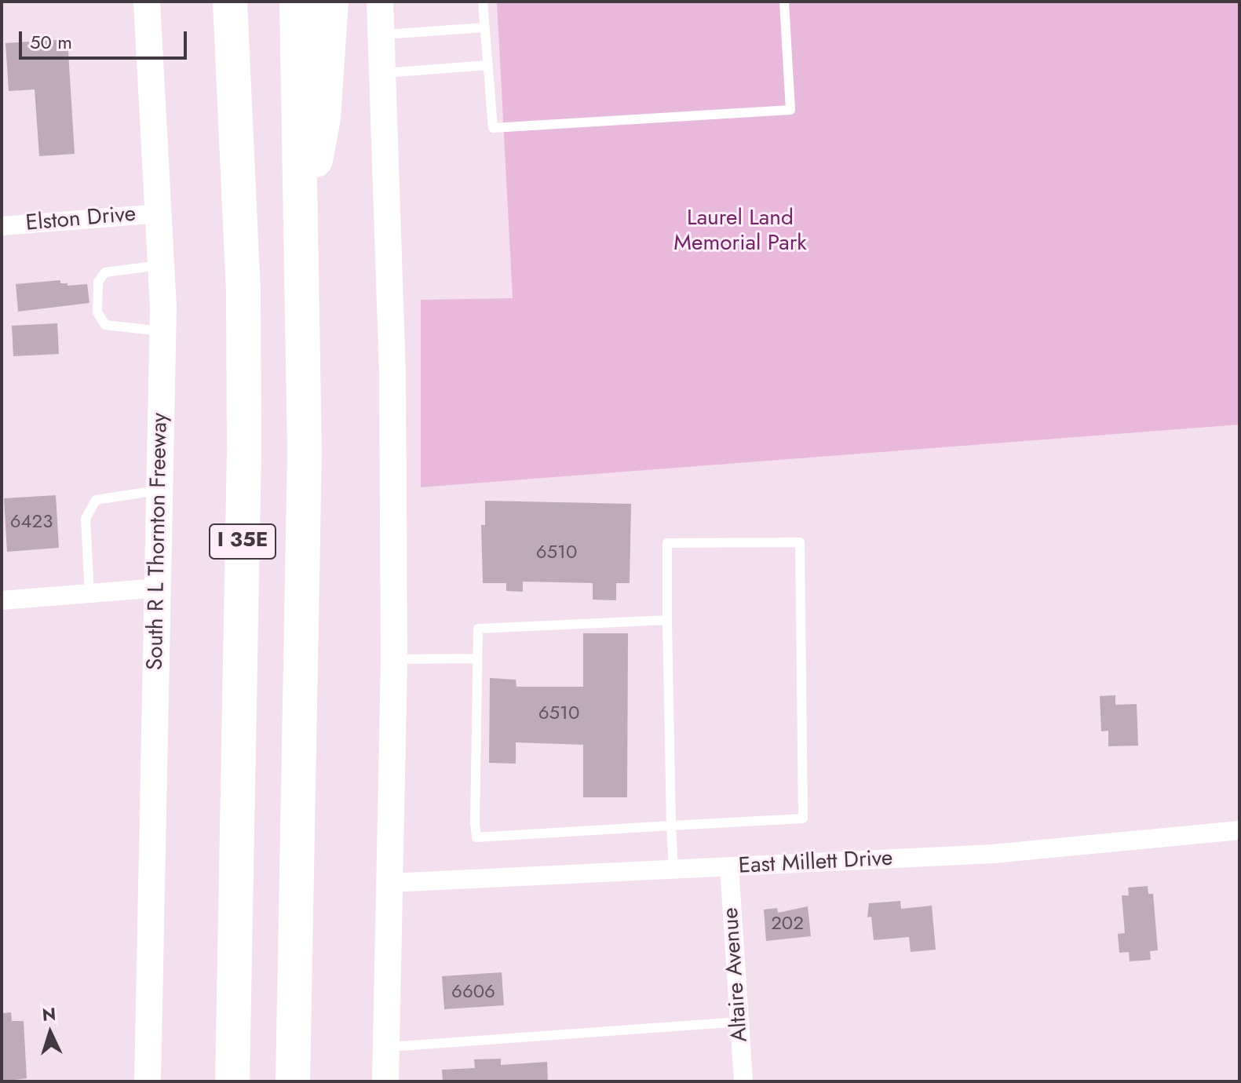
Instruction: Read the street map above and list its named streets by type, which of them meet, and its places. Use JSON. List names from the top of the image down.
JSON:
{
  "streets": {
    "highway": ["I 35E"],
    "main road": ["South R L Thornton Freeway"],
    "street": ["Elston Drive", "East Millett Drive", "Altaire Avenue"]
  },
  "crossings": [
    ["Elston Drive", "South R L Thornton Freeway"],
    ["East Millett Drive", "Altaire Avenue"]
  ],
  "parks": ["Laurel Land Memorial Park"],
  "house_numbers": [
    "6423",
    "6510",
    "6510",
    "202",
    "6606"
  ],
  "scale_bar": "50 m",
  "north": "top"
}
